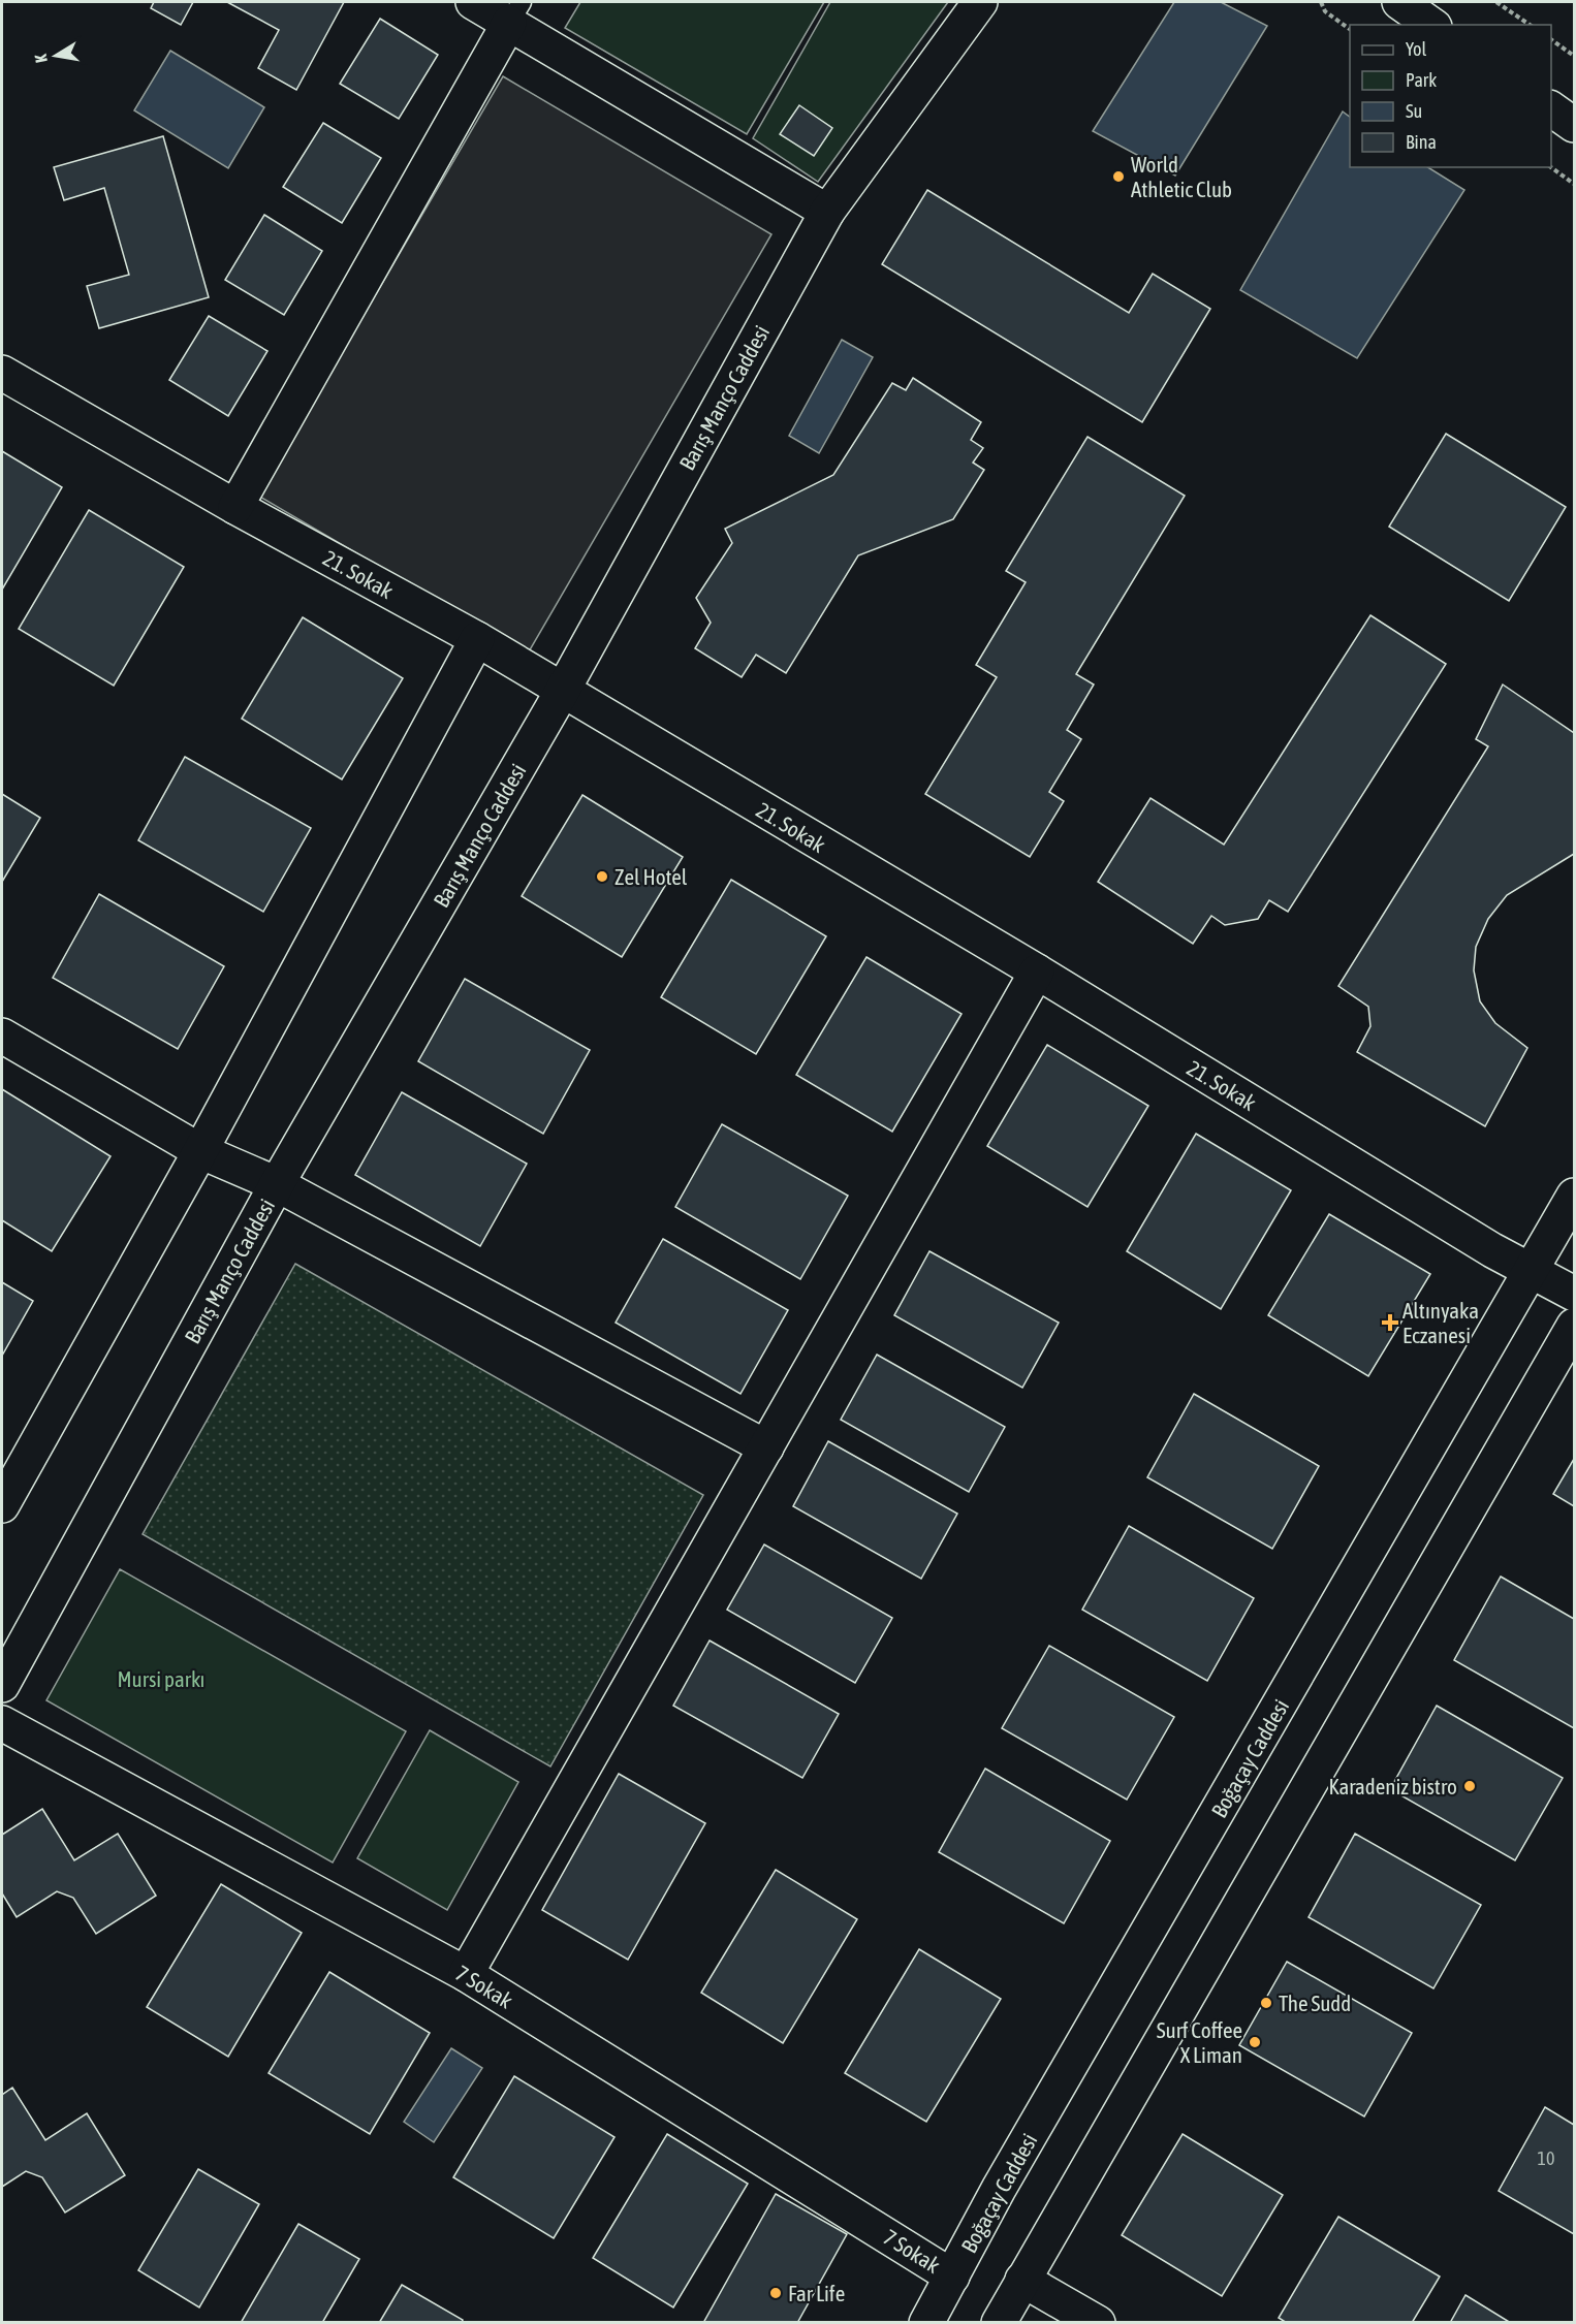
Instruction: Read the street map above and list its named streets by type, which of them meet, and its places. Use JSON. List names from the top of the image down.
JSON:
{
  "streets": {
    "street": [
      "Barış Manço Caddesi",
      "21. Sokak",
      "Boğaçay Caddesi",
      "7 Sokak"
    ]
  },
  "crossings": [
    ["Barış Manço Caddesi", "21. Sokak"],
    ["21. Sokak", "Boğaçay Caddesi"],
    ["Boğaçay Caddesi", "7 Sokak"]
  ],
  "parks": ["Mursi parkı"],
  "places": {
    "other": [
      "World Athletic Club",
      "Zel Hotel",
      "Karadeniz bistro",
      "The Sudd",
      "Surf Coffee X Liman",
      "Far Life"
    ],
    "health": ["Altınyaka Eczanesi"]
  },
  "house_numbers": ["10"],
  "legend": [
    "Yol",
    "Park",
    "Su",
    "Bina"
  ],
  "north": "left"
}
